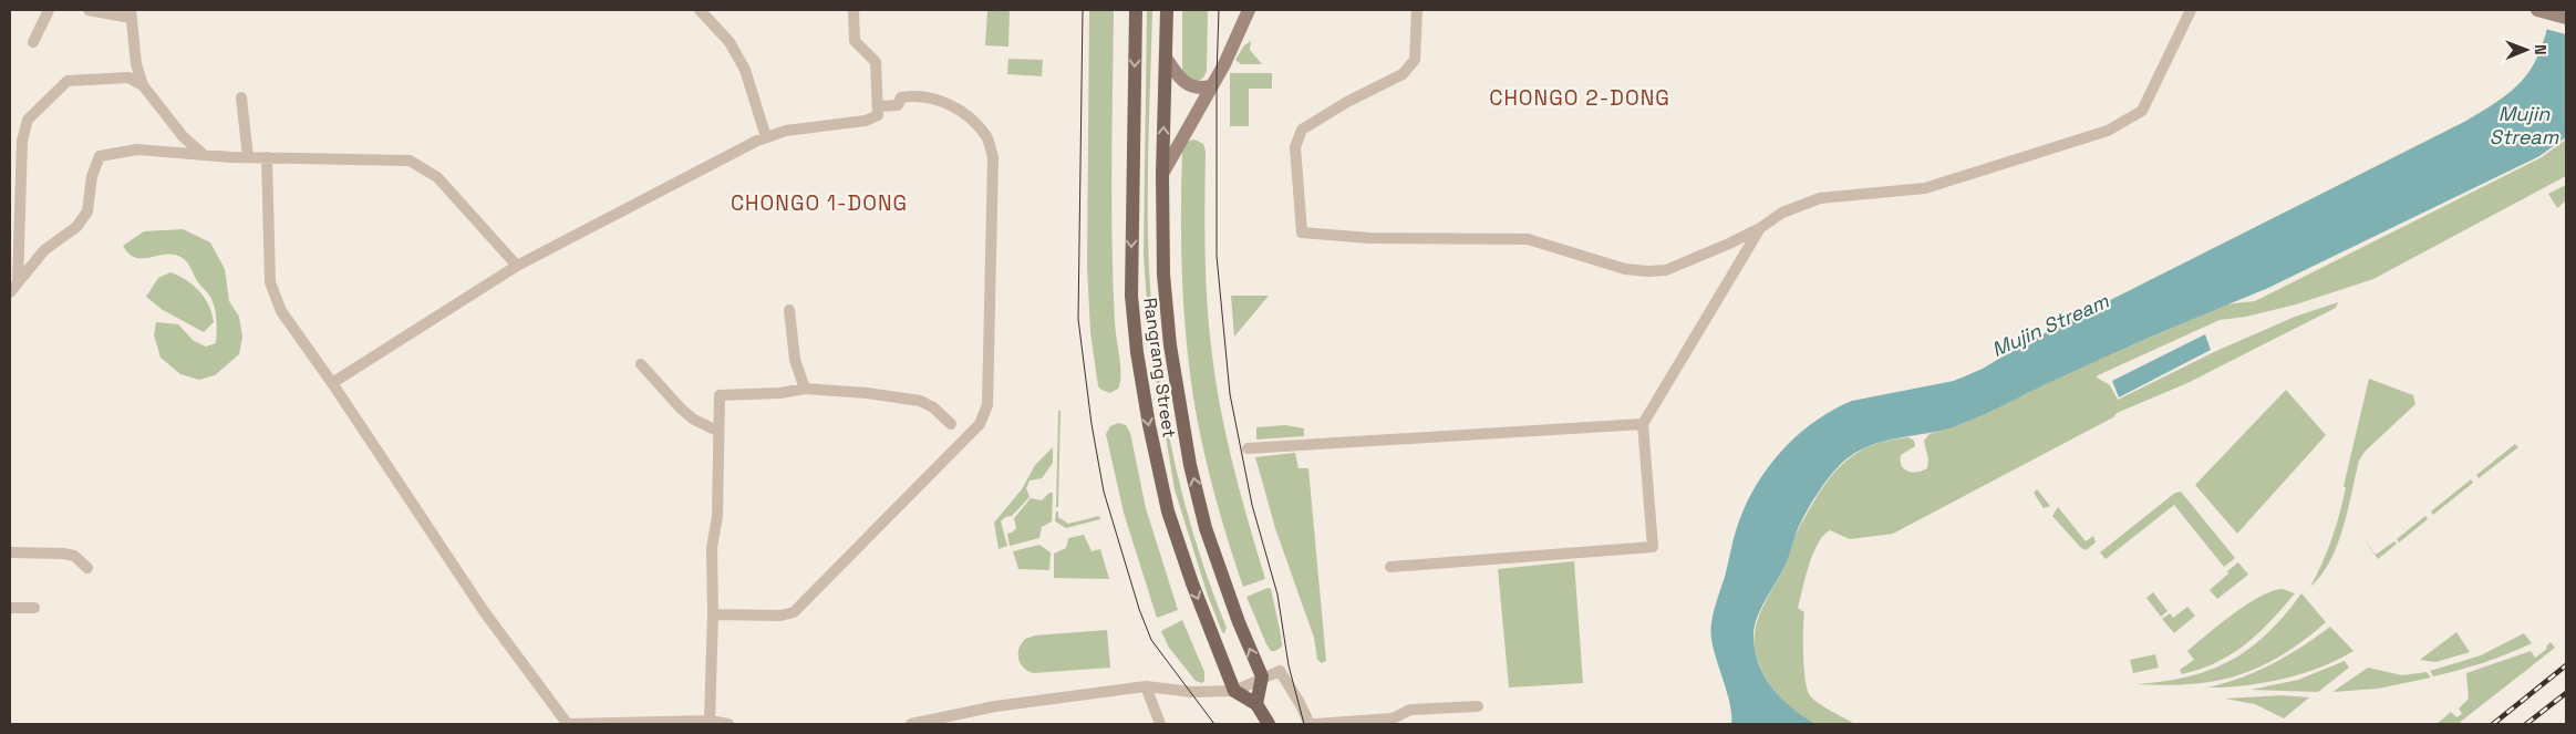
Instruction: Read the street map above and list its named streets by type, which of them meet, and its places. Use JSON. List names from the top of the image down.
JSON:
{
  "streets": {
    "main road": ["Rangrang Street"]
  },
  "districts": ["CHONGO 2-DONG", "CHONGO 1-DONG"],
  "water": ["Mujin Stream"],
  "north": "right"
}
